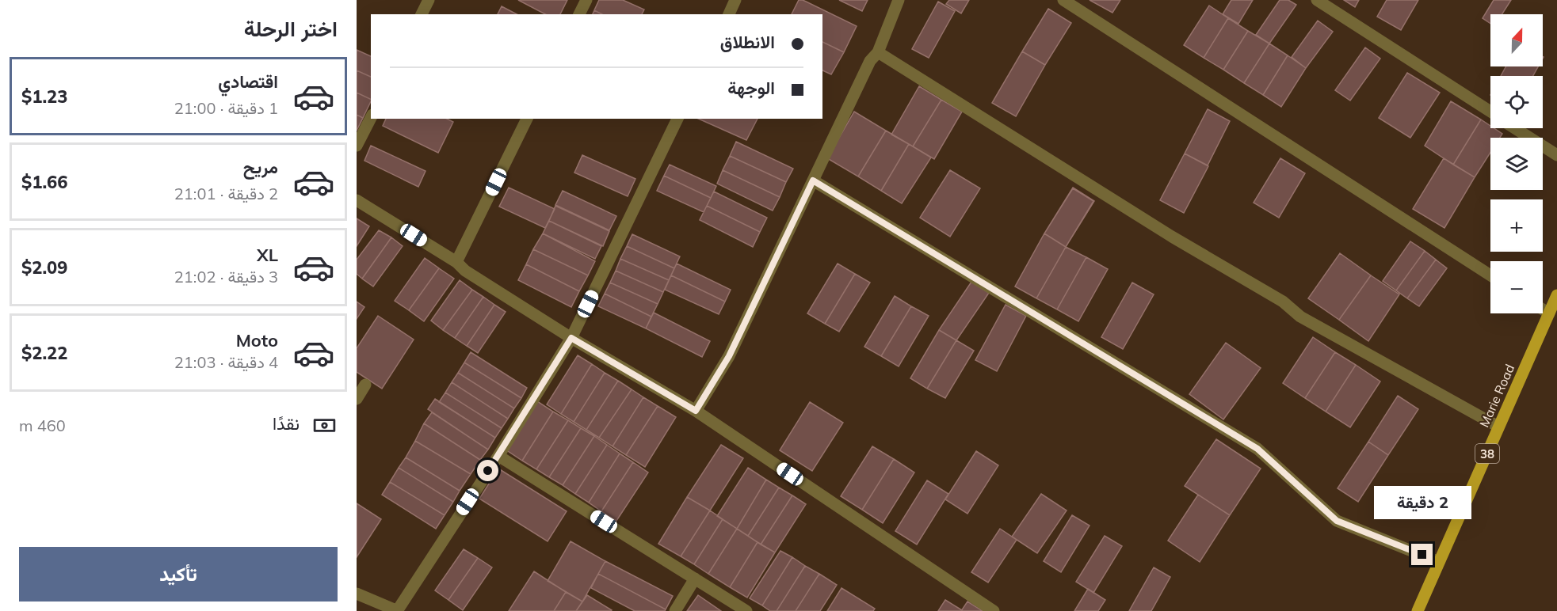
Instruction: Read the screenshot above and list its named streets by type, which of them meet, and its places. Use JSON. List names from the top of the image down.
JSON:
{
  "streets": {
    "main road": ["Marie Road", "38"]
  },
  "north": "top",
  "page": {
    "heading": "اختر الرحلة",
    "map_buttons": ["+", "−"],
    "banner": ["الانطلاق", "الوجهة"],
    "list": [
      {
        "name": "اقتصادي",
        "note": "1 دقيقة · 21:00",
        "value": "$1.23"
      },
      {
        "name": "مريح",
        "note": "2 دقيقة · 21:01",
        "value": "$1.66"
      },
      {
        "name": "XL",
        "note": "3 دقيقة · 21:02",
        "value": "$2.09"
      },
      {
        "name": "Moto",
        "note": "4 دقيقة · 21:03",
        "value": "$2.22"
      }
    ],
    "pay": ["نقدًا", "460 m"],
    "bubble": "2 دقيقة",
    "buttons": "تأكيد"
  }
}
